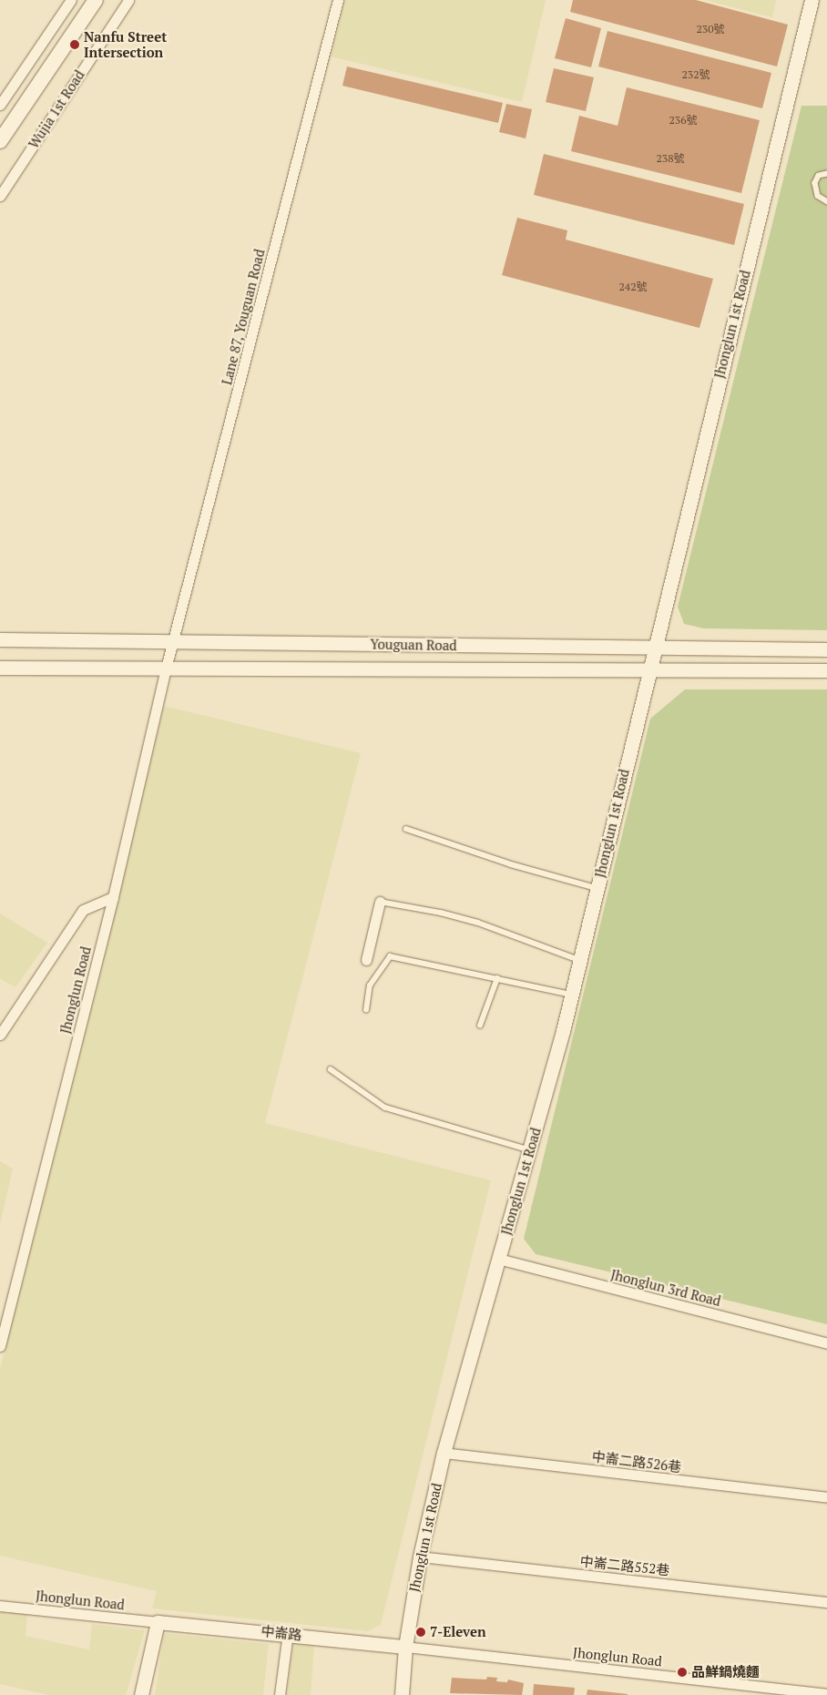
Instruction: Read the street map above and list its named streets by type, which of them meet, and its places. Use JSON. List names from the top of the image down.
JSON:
{
  "streets": {
    "main road": ["Wujia 1st Road"],
    "street": [
      "Lane 87, Youguan Road",
      "Jhonglun 1st Road",
      "Youguan Road",
      "Jhonglun Road",
      "Jhonglun 3rd Road",
      "中崙二路526巷",
      "中崙二路552巷",
      "中崙路"
    ]
  },
  "crossings": [
    ["Lane 87, Youguan Road", "Youguan Road"],
    ["Lane 87, Youguan Road", "Jhonglun Road"],
    ["Jhonglun 1st Road", "Youguan Road"],
    ["Jhonglun 1st Road", "Jhonglun Road"],
    ["Jhonglun 1st Road", "Jhonglun 3rd Road"],
    ["Jhonglun 1st Road", "中崙二路526巷"],
    ["Jhonglun 1st Road", "中崙二路552巷"],
    ["Jhonglun 1st Road", "中崙路"],
    ["Youguan Road", "Jhonglun Road"],
    ["Jhonglun Road", "中崙路"]
  ],
  "places": ["Nanfu Street Intersection", "7-Eleven", "品鮮鍋燒麵"],
  "house_numbers": [
    "230號",
    "232號",
    "236號",
    "238號",
    "242號"
  ]
}
